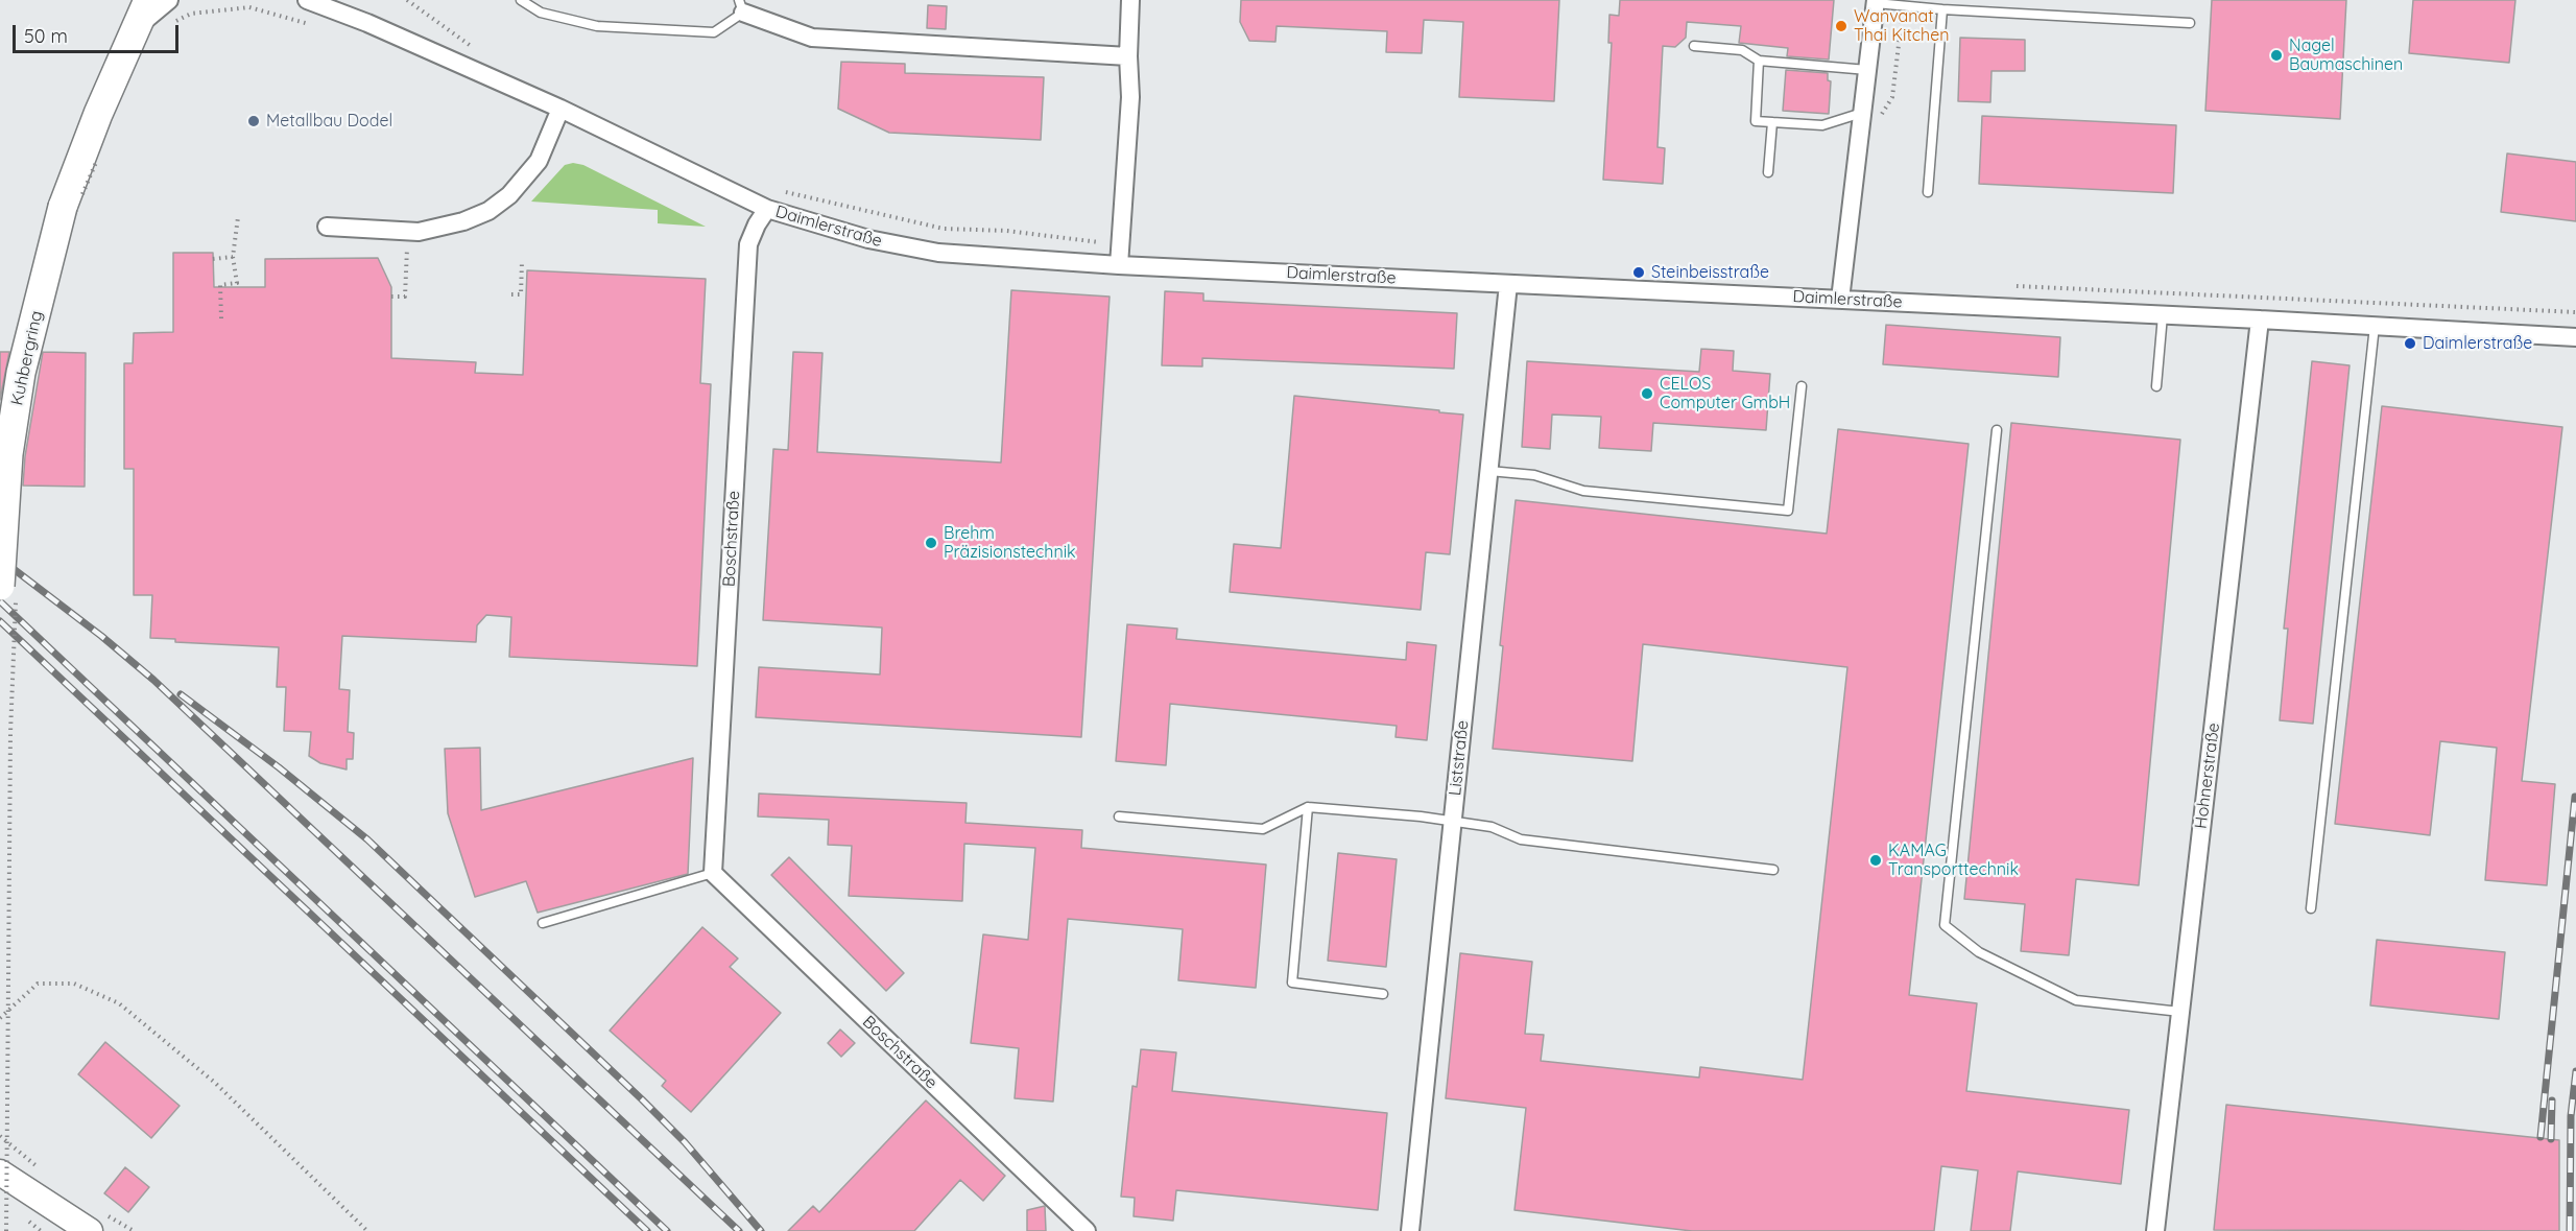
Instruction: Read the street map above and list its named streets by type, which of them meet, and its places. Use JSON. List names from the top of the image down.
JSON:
{
  "streets": {
    "main road": ["Kuhbergring"],
    "street": [
      "Daimlerstraße",
      "Boschstraße",
      "Liststraße",
      "Hohnerstraße"
    ]
  },
  "crossings": [
    ["Daimlerstraße", "Boschstraße"],
    ["Daimlerstraße", "Liststraße"],
    ["Daimlerstraße", "Hohnerstraße"]
  ],
  "places": [
    "Wanvanat Thai Kitchen",
    "Nagel Baumaschinen",
    "Metallbau Dodel",
    "Steinbeisstraße",
    "Daimlerstraße",
    "CELOS Computer GmbH",
    "Brehm Präzisionstechnik",
    "KAMAG Transporttechnik"
  ],
  "scale_bar": "50 m"
}
